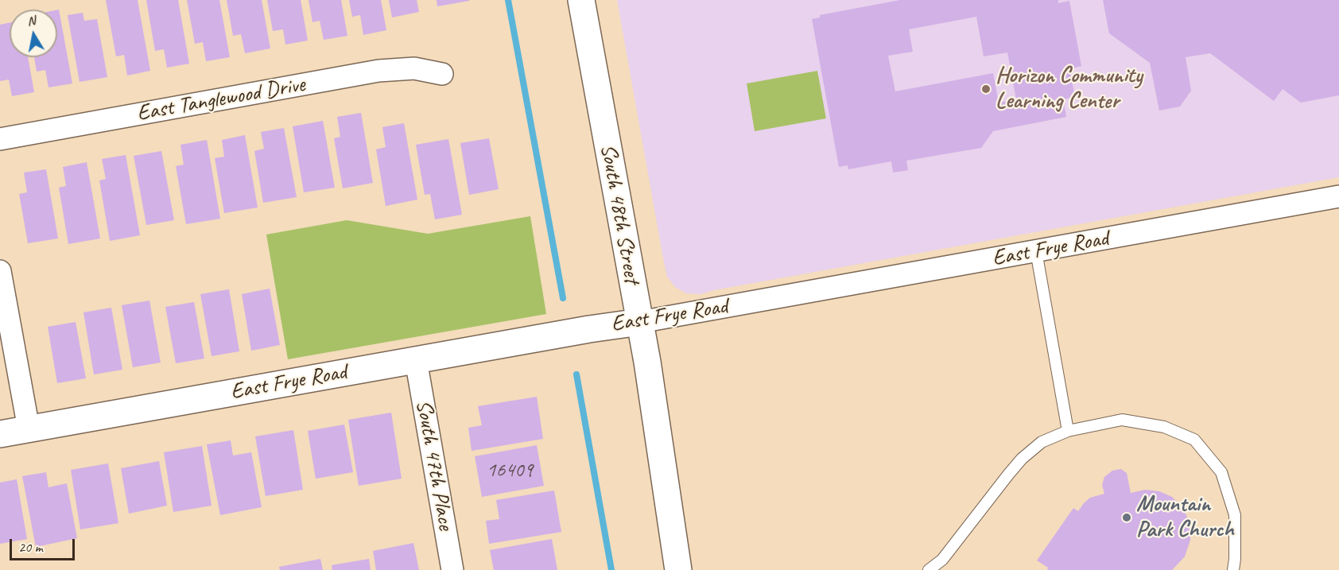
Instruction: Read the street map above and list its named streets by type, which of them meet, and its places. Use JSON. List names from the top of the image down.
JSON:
{
  "streets": {
    "street": [
      "East Tanglewood Drive",
      "South 48th Street",
      "East Frye Road",
      "South 47th Place"
    ]
  },
  "crossings": [
    ["South 48th Street", "East Frye Road"],
    ["East Frye Road", "South 47th Place"]
  ],
  "places": ["Horizon Community Learning Center", "Mountain Park Church"],
  "house_numbers": ["16409"],
  "scale_bar": "20 m",
  "north": "top"
}
